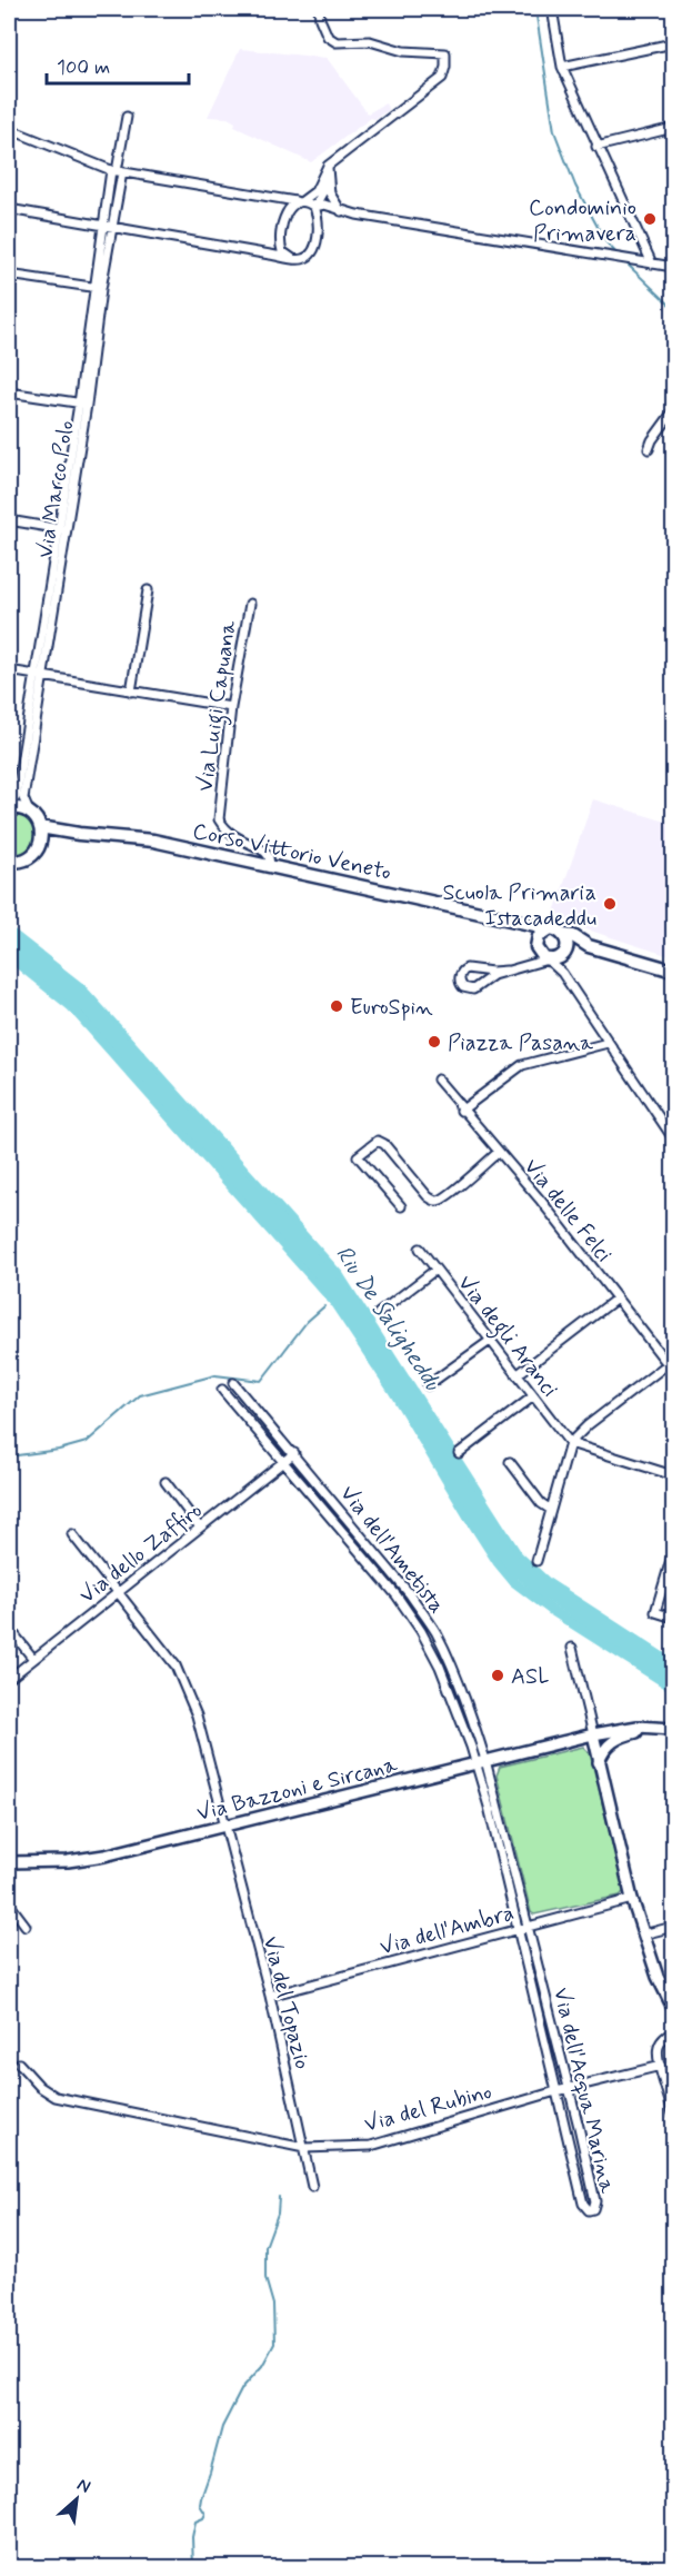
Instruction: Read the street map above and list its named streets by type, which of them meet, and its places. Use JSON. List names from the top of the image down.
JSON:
{
  "streets": {
    "main road": ["Corso Vittorio Veneto"],
    "street": [
      "Via Marco Polo",
      "Via Luigi Capuana",
      "Via delle Felci",
      "Via degli Aranci",
      "Via dell'Ametista",
      "Via dello Zaffiro",
      "Via Bazzoni e Sircana",
      "Via dell'Ambra",
      "Via del Topazio",
      "Via dell'Acqua Marina",
      "Via del Rubino"
    ]
  },
  "crossings": [
    ["Via Luigi Capuana", "Corso Vittorio Veneto"],
    ["Via dell'Ametista", "Via dello Zaffiro"],
    ["Via dell'Ametista", "Via Bazzoni e Sircana"],
    ["Via dell'Ametista", "Via dell'Acqua Marina"],
    ["Via dello Zaffiro", "Via del Topazio"],
    ["Via Bazzoni e Sircana", "Via del Topazio"],
    ["Via Bazzoni e Sircana", "Via dell'Acqua Marina"],
    ["Via dell'Ambra", "Via del Topazio"],
    ["Via dell'Ambra", "Via dell'Acqua Marina"],
    ["Via del Topazio", "Via del Rubino"],
    ["Via dell'Acqua Marina", "Via del Rubino"]
  ],
  "water": ["Riu De Saligheddu"],
  "places": [
    "Condominio Primavera",
    "Scuola Primaria Istacadeddu",
    "EuroSpin",
    "Piazza Pasana",
    "ASL"
  ],
  "scale_bar": "100 m",
  "north": "top right"
}
